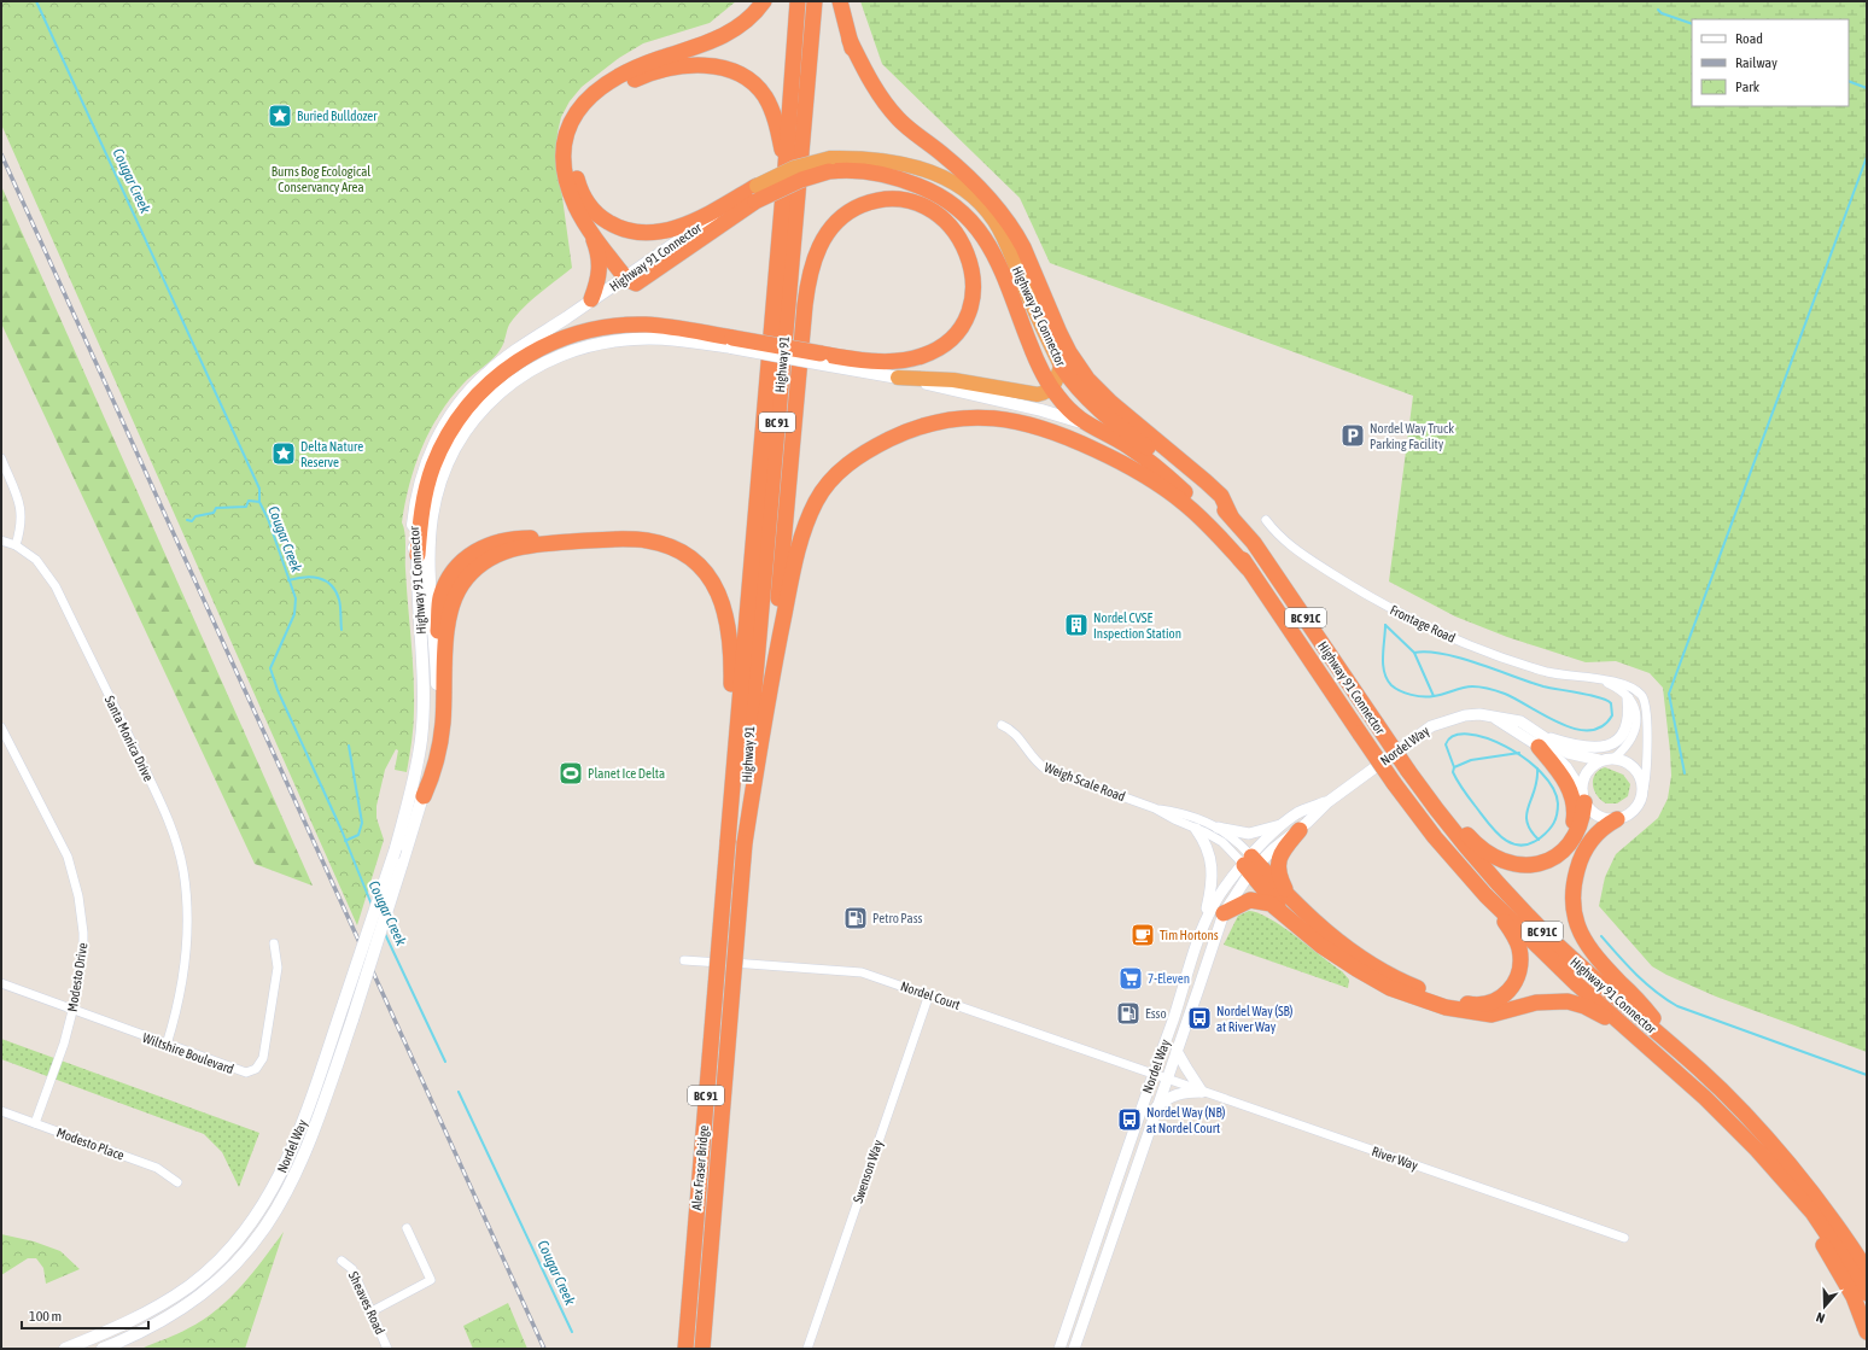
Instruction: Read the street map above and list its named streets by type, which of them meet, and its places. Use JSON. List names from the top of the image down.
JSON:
{
  "streets": {
    "highway": [
      "Highway 91 Connector",
      "Highway 91",
      "BC 91",
      "BC 91C",
      "Alex Fraser Bridge"
    ],
    "main road": ["Nordel Way"],
    "street": [
      "Frontage Road",
      "Santa Monica Drive",
      "Weigh Scale Road",
      "Modesto Drive",
      "Nordel Court",
      "Wiltshire Boulevard",
      "Modesto Place",
      "River Way",
      "Swenson Way",
      "Sheaves Road"
    ]
  },
  "crossings": [
    ["Highway 91 Connector", "Nordel Way"],
    ["Highway 91", "Alex Fraser Bridge"],
    ["Frontage Road", "Nordel Way"],
    ["Santa Monica Drive", "Wiltshire Boulevard"],
    ["Nordel Way", "Weigh Scale Road"],
    ["Nordel Way", "Nordel Court"],
    ["Nordel Way", "River Way"],
    ["Modesto Drive", "Wiltshire Boulevard"],
    ["Modesto Drive", "Modesto Place"],
    ["Nordel Court", "River Way"],
    ["Nordel Court", "Swenson Way"]
  ],
  "water": ["Cougar Creek"],
  "parks": ["Burns Bog Ecological Conservancy Area"],
  "places": {
    "place": ["Buried Bulldozer", "Delta Nature Reserve"],
    "parking": ["Nordel Way Truck Parking Facility"],
    "building": ["Nordel CVSE Inspection Station"],
    "sports": ["Planet Ice Delta"],
    "fuel station": ["Petro Pass", "Esso"],
    "cafe": ["Tim Hortons"],
    "supermarket": ["7-Eleven"],
    "bus stop": ["Nordel Way (SB) at River Way", "Nordel Way (NB) at Nordel Court"]
  },
  "legend": ["Road", "Railway", "Park"],
  "scale_bar": "100 m",
  "north": "bottom"
}
